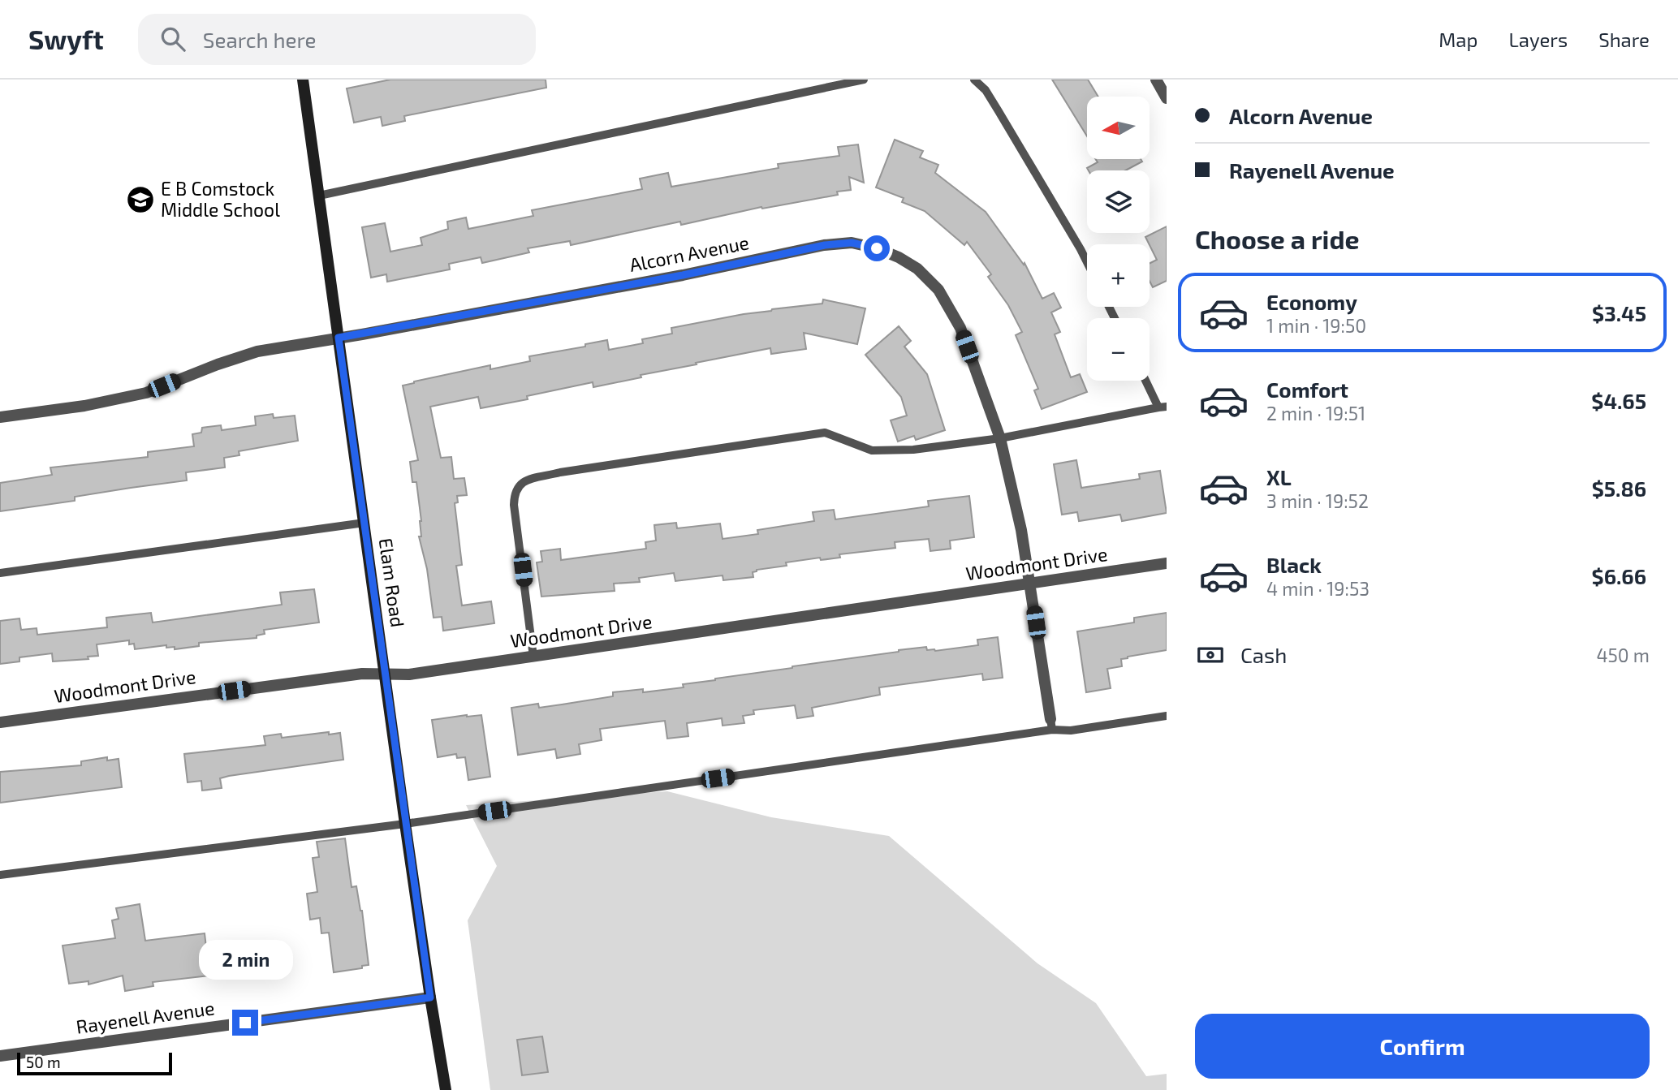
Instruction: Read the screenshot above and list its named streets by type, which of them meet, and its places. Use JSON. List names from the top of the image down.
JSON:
{
  "streets": {
    "street": [
      "Alcorn Avenue",
      "Woodmont Drive",
      "Elam Road",
      "Rayenell Avenue"
    ]
  },
  "crossings": [
    ["Alcorn Avenue", "Woodmont Drive"],
    ["Alcorn Avenue", "Elam Road"],
    ["Woodmont Drive", "Elam Road"],
    ["Elam Road", "Rayenell Avenue"]
  ],
  "places": {
    "school or university": ["E B Comstock Middle School"]
  },
  "scale_bar": "50 m",
  "north": "left",
  "page": {
    "header": "Swyft",
    "search": "Search here",
    "nav": ["Map", "Layers", "Share"],
    "banner": ["Alcorn Avenue", "Rayenell Avenue"],
    "map_buttons": ["+", "−"],
    "heading": "Choose a ride",
    "list": [
      {
        "name": "Economy",
        "note": "1 min · 19:50",
        "value": "$3.45"
      },
      {
        "name": "Comfort",
        "note": "2 min · 19:51",
        "value": "$4.65"
      },
      {
        "name": "XL",
        "note": "3 min · 19:52",
        "value": "$5.86"
      },
      {
        "name": "Black",
        "note": "4 min · 19:53",
        "value": "$6.66"
      }
    ],
    "pay": ["Cash", "450 m"],
    "bubble": "2 min",
    "buttons": "Confirm",
    "scale": "50 m"
  }
}
